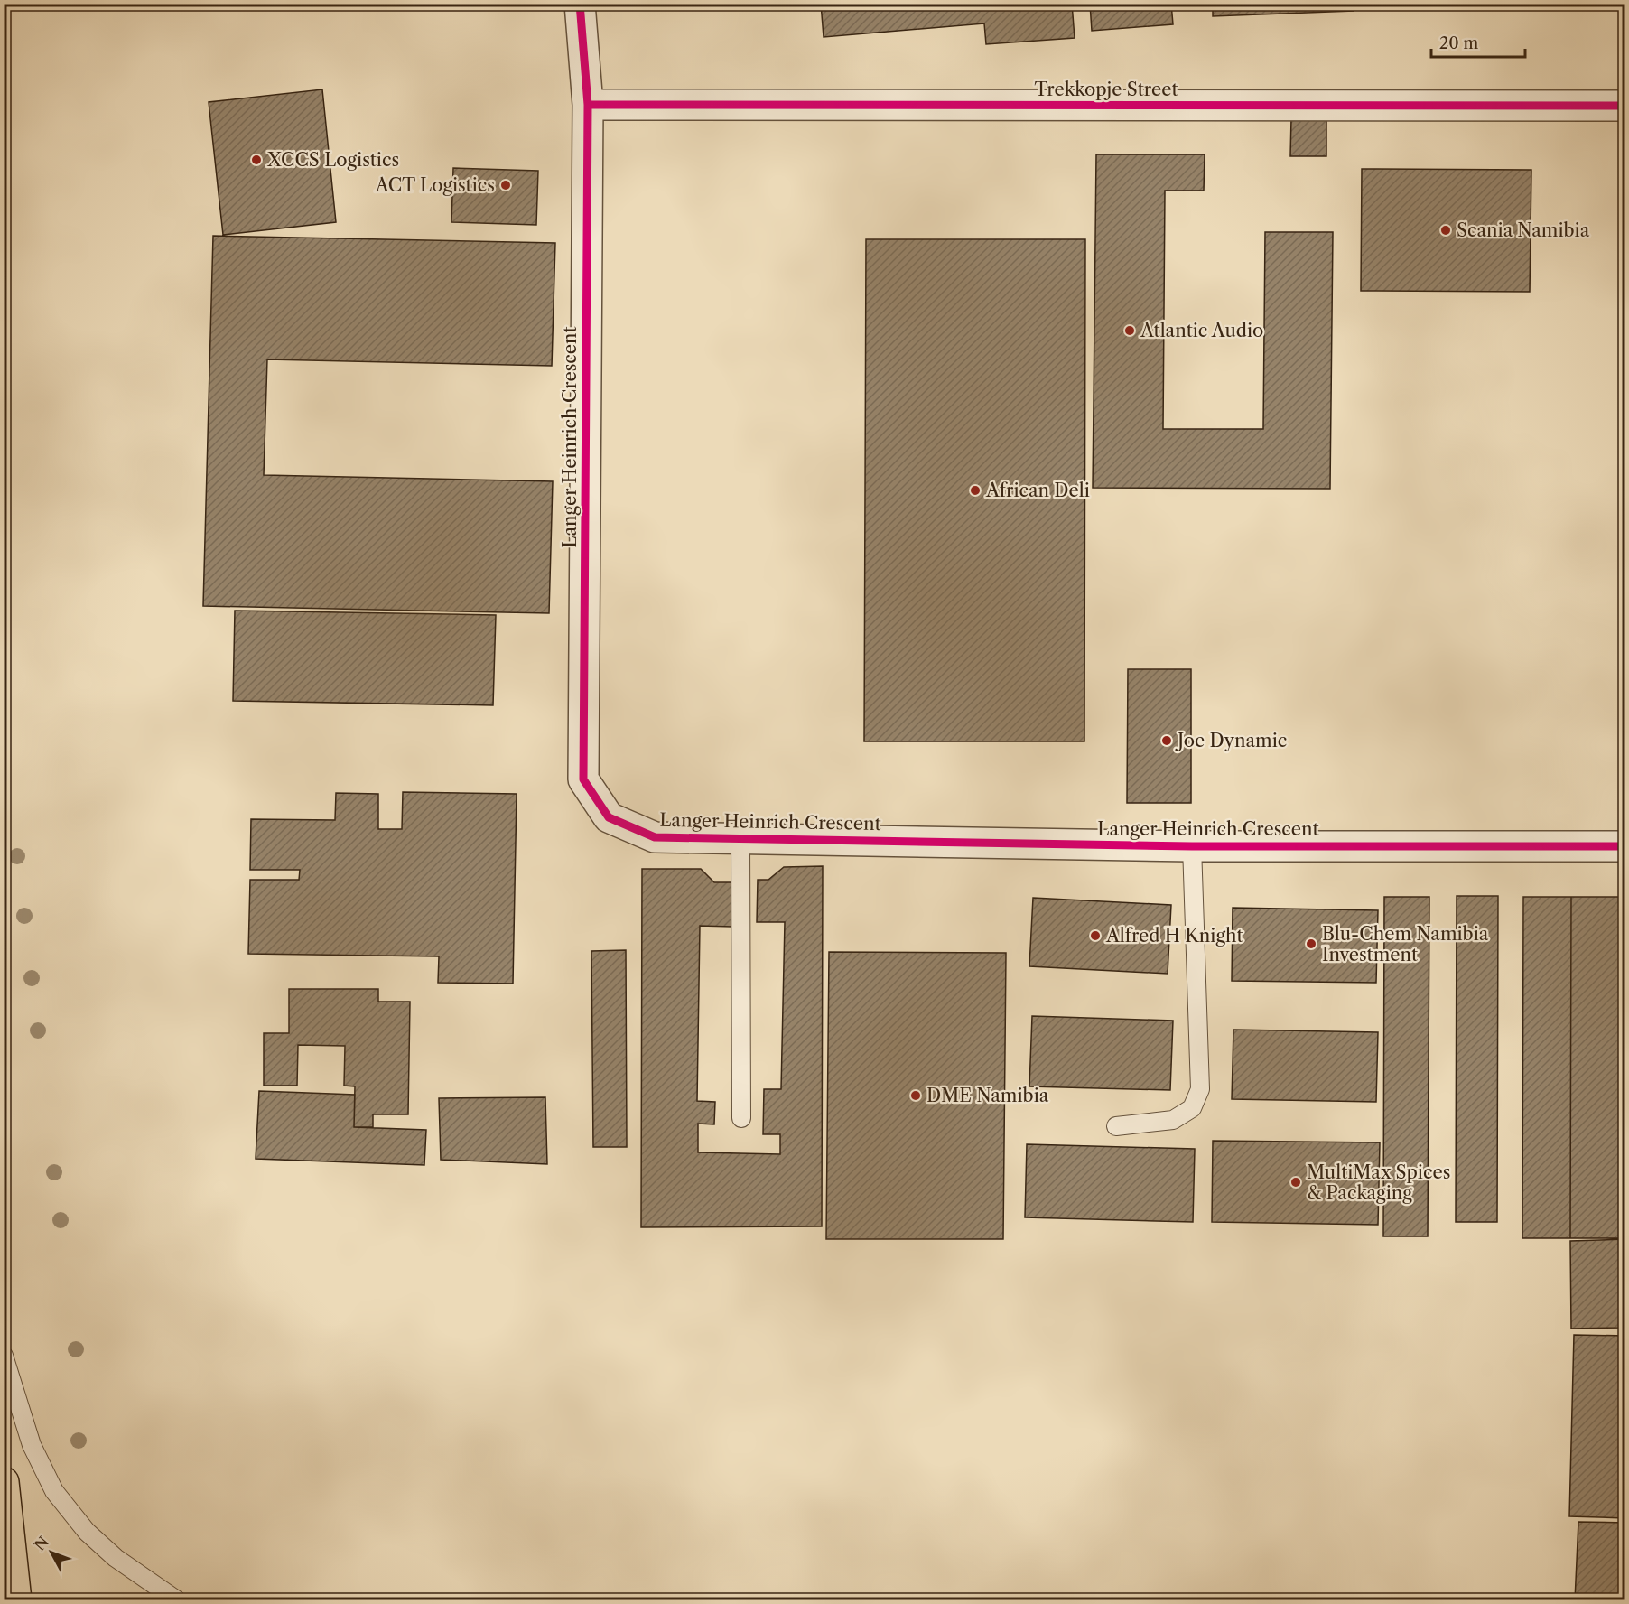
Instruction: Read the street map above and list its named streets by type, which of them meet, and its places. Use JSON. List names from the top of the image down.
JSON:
{
  "streets": {
    "street": ["Trekkopje Street", "Langer Heinrich Crescent"]
  },
  "crossings": [
    ["Trekkopje Street", "Langer Heinrich Crescent"]
  ],
  "places": [
    "XCCS Logistics",
    "ACT Logistics",
    "Scania Namibia",
    "Atlantic Audio",
    "African Deli",
    "Joe Dynamic",
    "Alfred H Knight",
    "Blu-Chem Namibia Investment",
    "DME Namibia",
    "MultiMax Spices & Packaging"
  ],
  "scale_bar": "20 m",
  "north": "top left"
}
